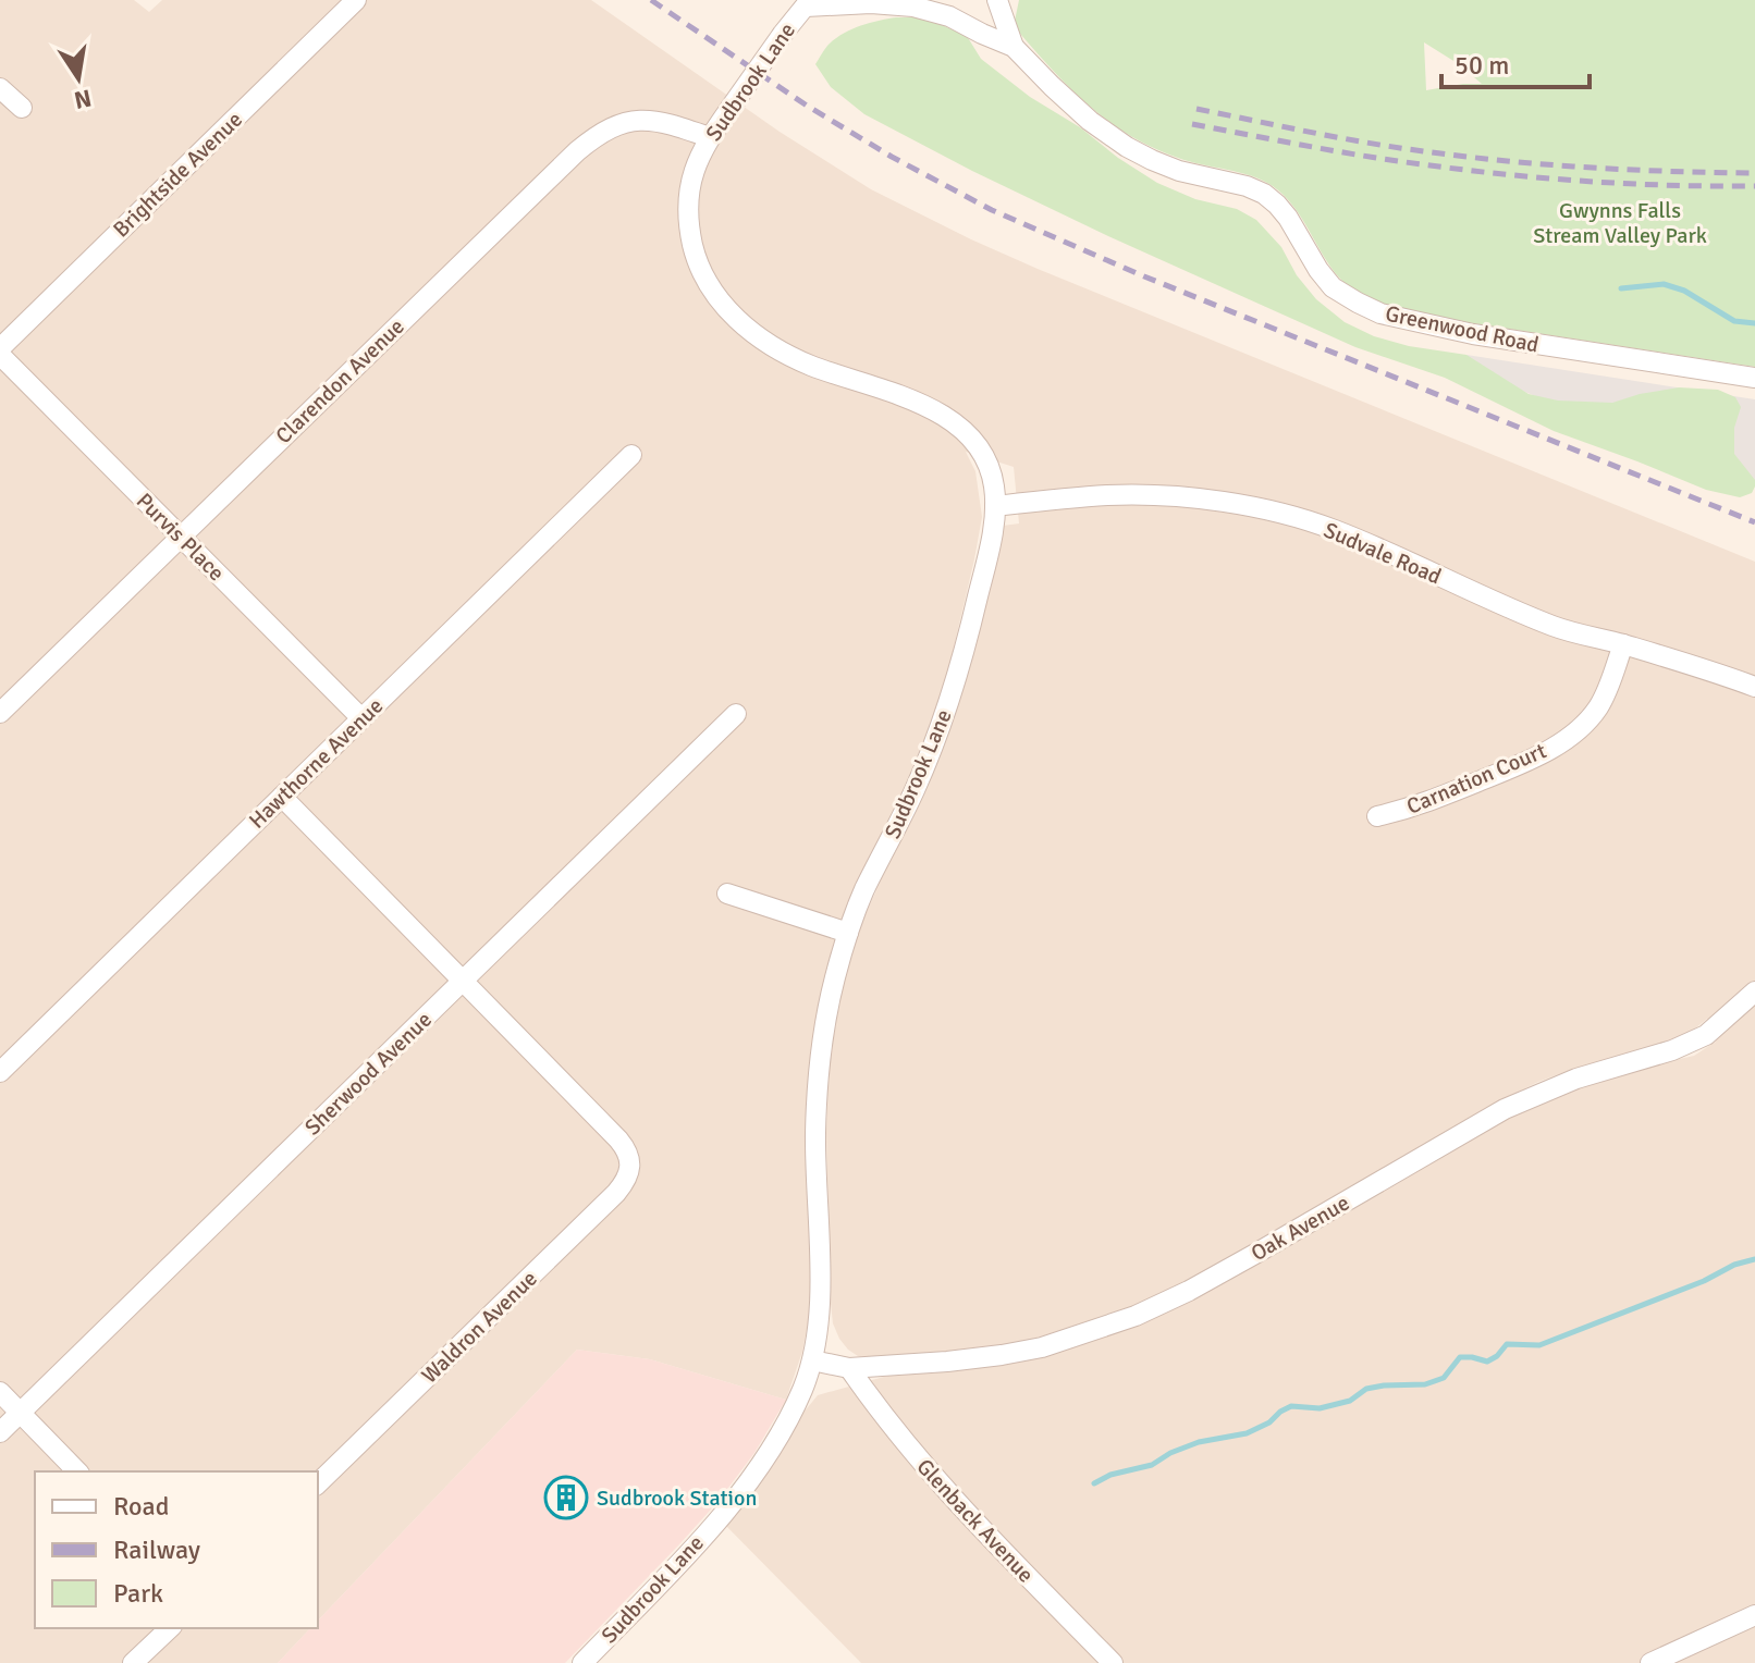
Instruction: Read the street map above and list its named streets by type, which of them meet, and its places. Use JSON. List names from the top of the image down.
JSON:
{
  "streets": {
    "street": [
      "Sudbrook Lane",
      "Brightside Avenue",
      "Greenwood Road",
      "Clarendon Avenue",
      "Purvis Place",
      "Sudvale Road",
      "Hawthorne Avenue",
      "Carnation Court",
      "Sherwood Avenue",
      "Oak Avenue",
      "Waldron Avenue",
      "Glenback Avenue"
    ]
  },
  "crossings": [
    ["Sudbrook Lane", "Greenwood Road"],
    ["Sudbrook Lane", "Clarendon Avenue"],
    ["Sudbrook Lane", "Sudvale Road"],
    ["Sudbrook Lane", "Oak Avenue"],
    ["Brightside Avenue", "Purvis Place"],
    ["Clarendon Avenue", "Purvis Place"],
    ["Purvis Place", "Hawthorne Avenue"],
    ["Sudvale Road", "Carnation Court"],
    ["Sherwood Avenue", "Waldron Avenue"],
    ["Oak Avenue", "Glenback Avenue"]
  ],
  "parks": ["Gwynns Falls Stream Valley Park"],
  "places": {
    "building": ["Sudbrook Station"]
  },
  "legend": ["Road", "Railway", "Park"],
  "scale_bar": "50 m",
  "north": "bottom"
}
